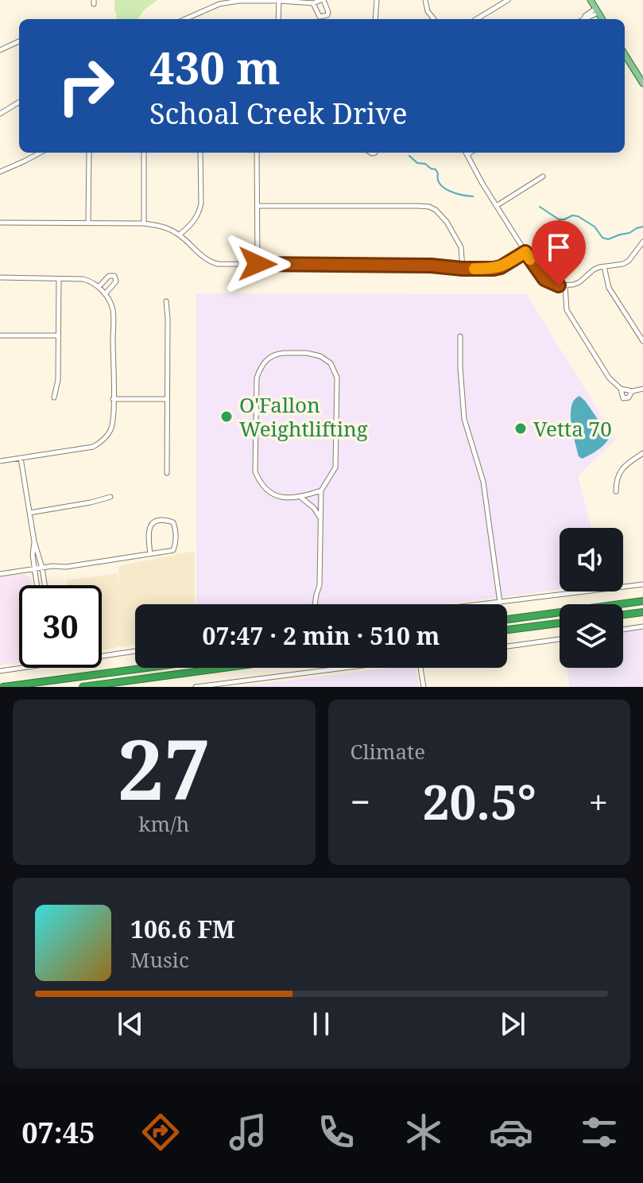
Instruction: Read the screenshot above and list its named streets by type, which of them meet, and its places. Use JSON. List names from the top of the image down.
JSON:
{
  "places": ["O'Fallon Weightlifting", "Vetta 70"],
  "page": {
    "turn": ["430 m", "Schoal Creek Drive"],
    "limit": "30",
    "trip": "07:47 · 2 min · 510 m",
    "tile": [
      ["27", "km/h"],
      "Climate"
    ],
    "heat": ["−", "20.5°", "+"],
    "song": ["106.6 FM", "Music"],
    "tabs": "07:45"
  }
}
